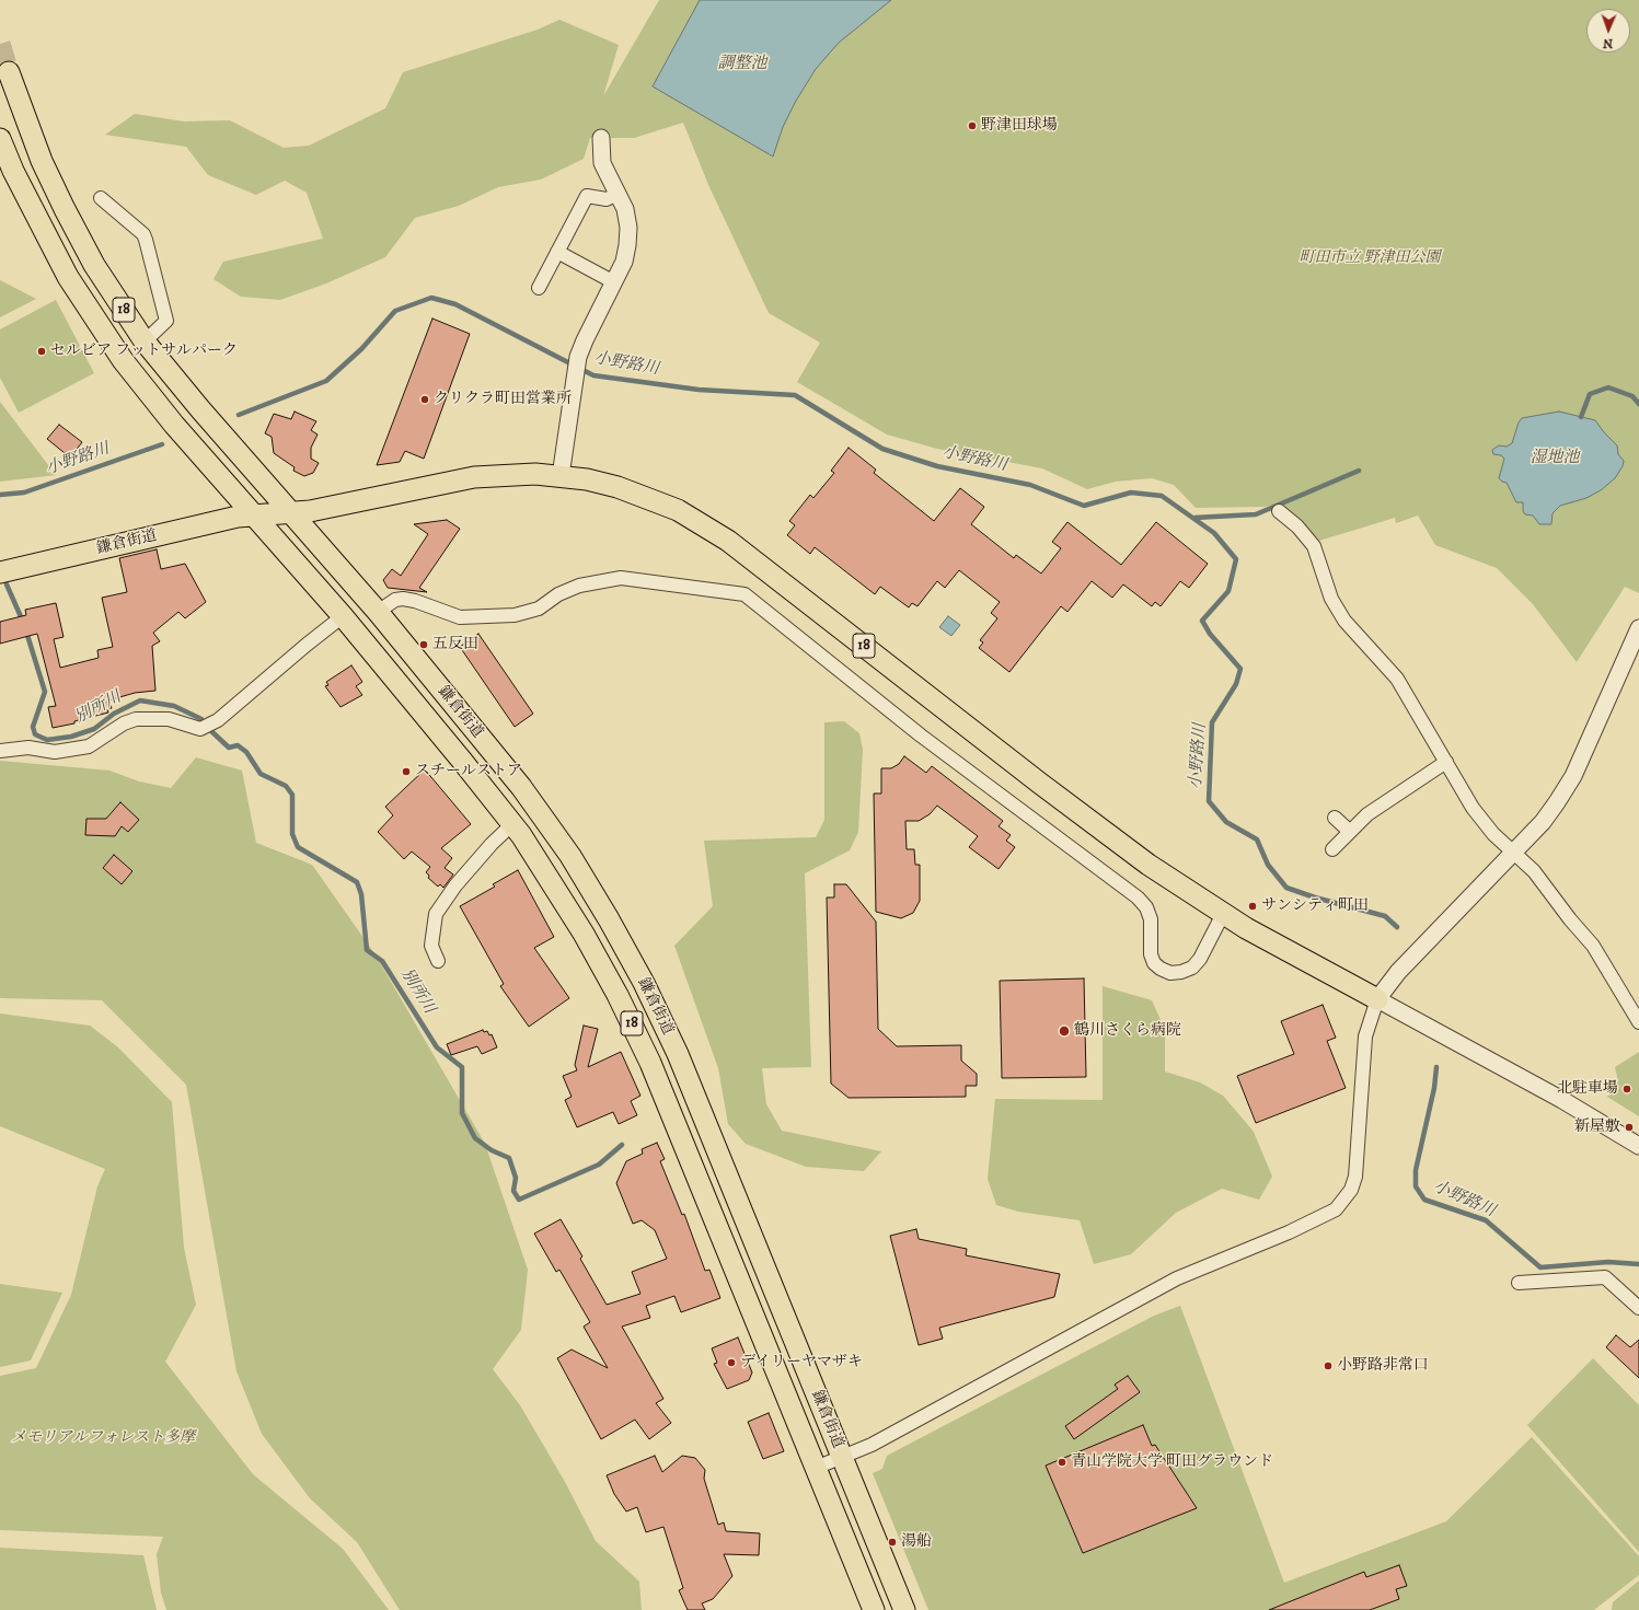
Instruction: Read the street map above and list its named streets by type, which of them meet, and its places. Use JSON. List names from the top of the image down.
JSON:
{
  "streets": {
    "main road": ["18", "鎌倉街道"]
  },
  "crossings": [
    ["18", "鎌倉街道"]
  ],
  "water": [
    "調整池",
    "小野路川",
    "湿地池",
    "別所川"
  ],
  "parks": ["町田市立 野津田公園", "メモリアルフォレスト多摩"],
  "places": [
    "野津田球場",
    "セルビア フットサルパーク",
    "クリクラ町田営業所",
    "五反田",
    "スチールストア",
    "サンシティ町田",
    "鶴川さくら病院",
    "北駐車場",
    "新屋敷",
    "デイリーヤマザキ",
    "小野路非常口",
    "青山学院大学 町田グラウンド",
    "湯船"
  ],
  "north": "bottom"
}
